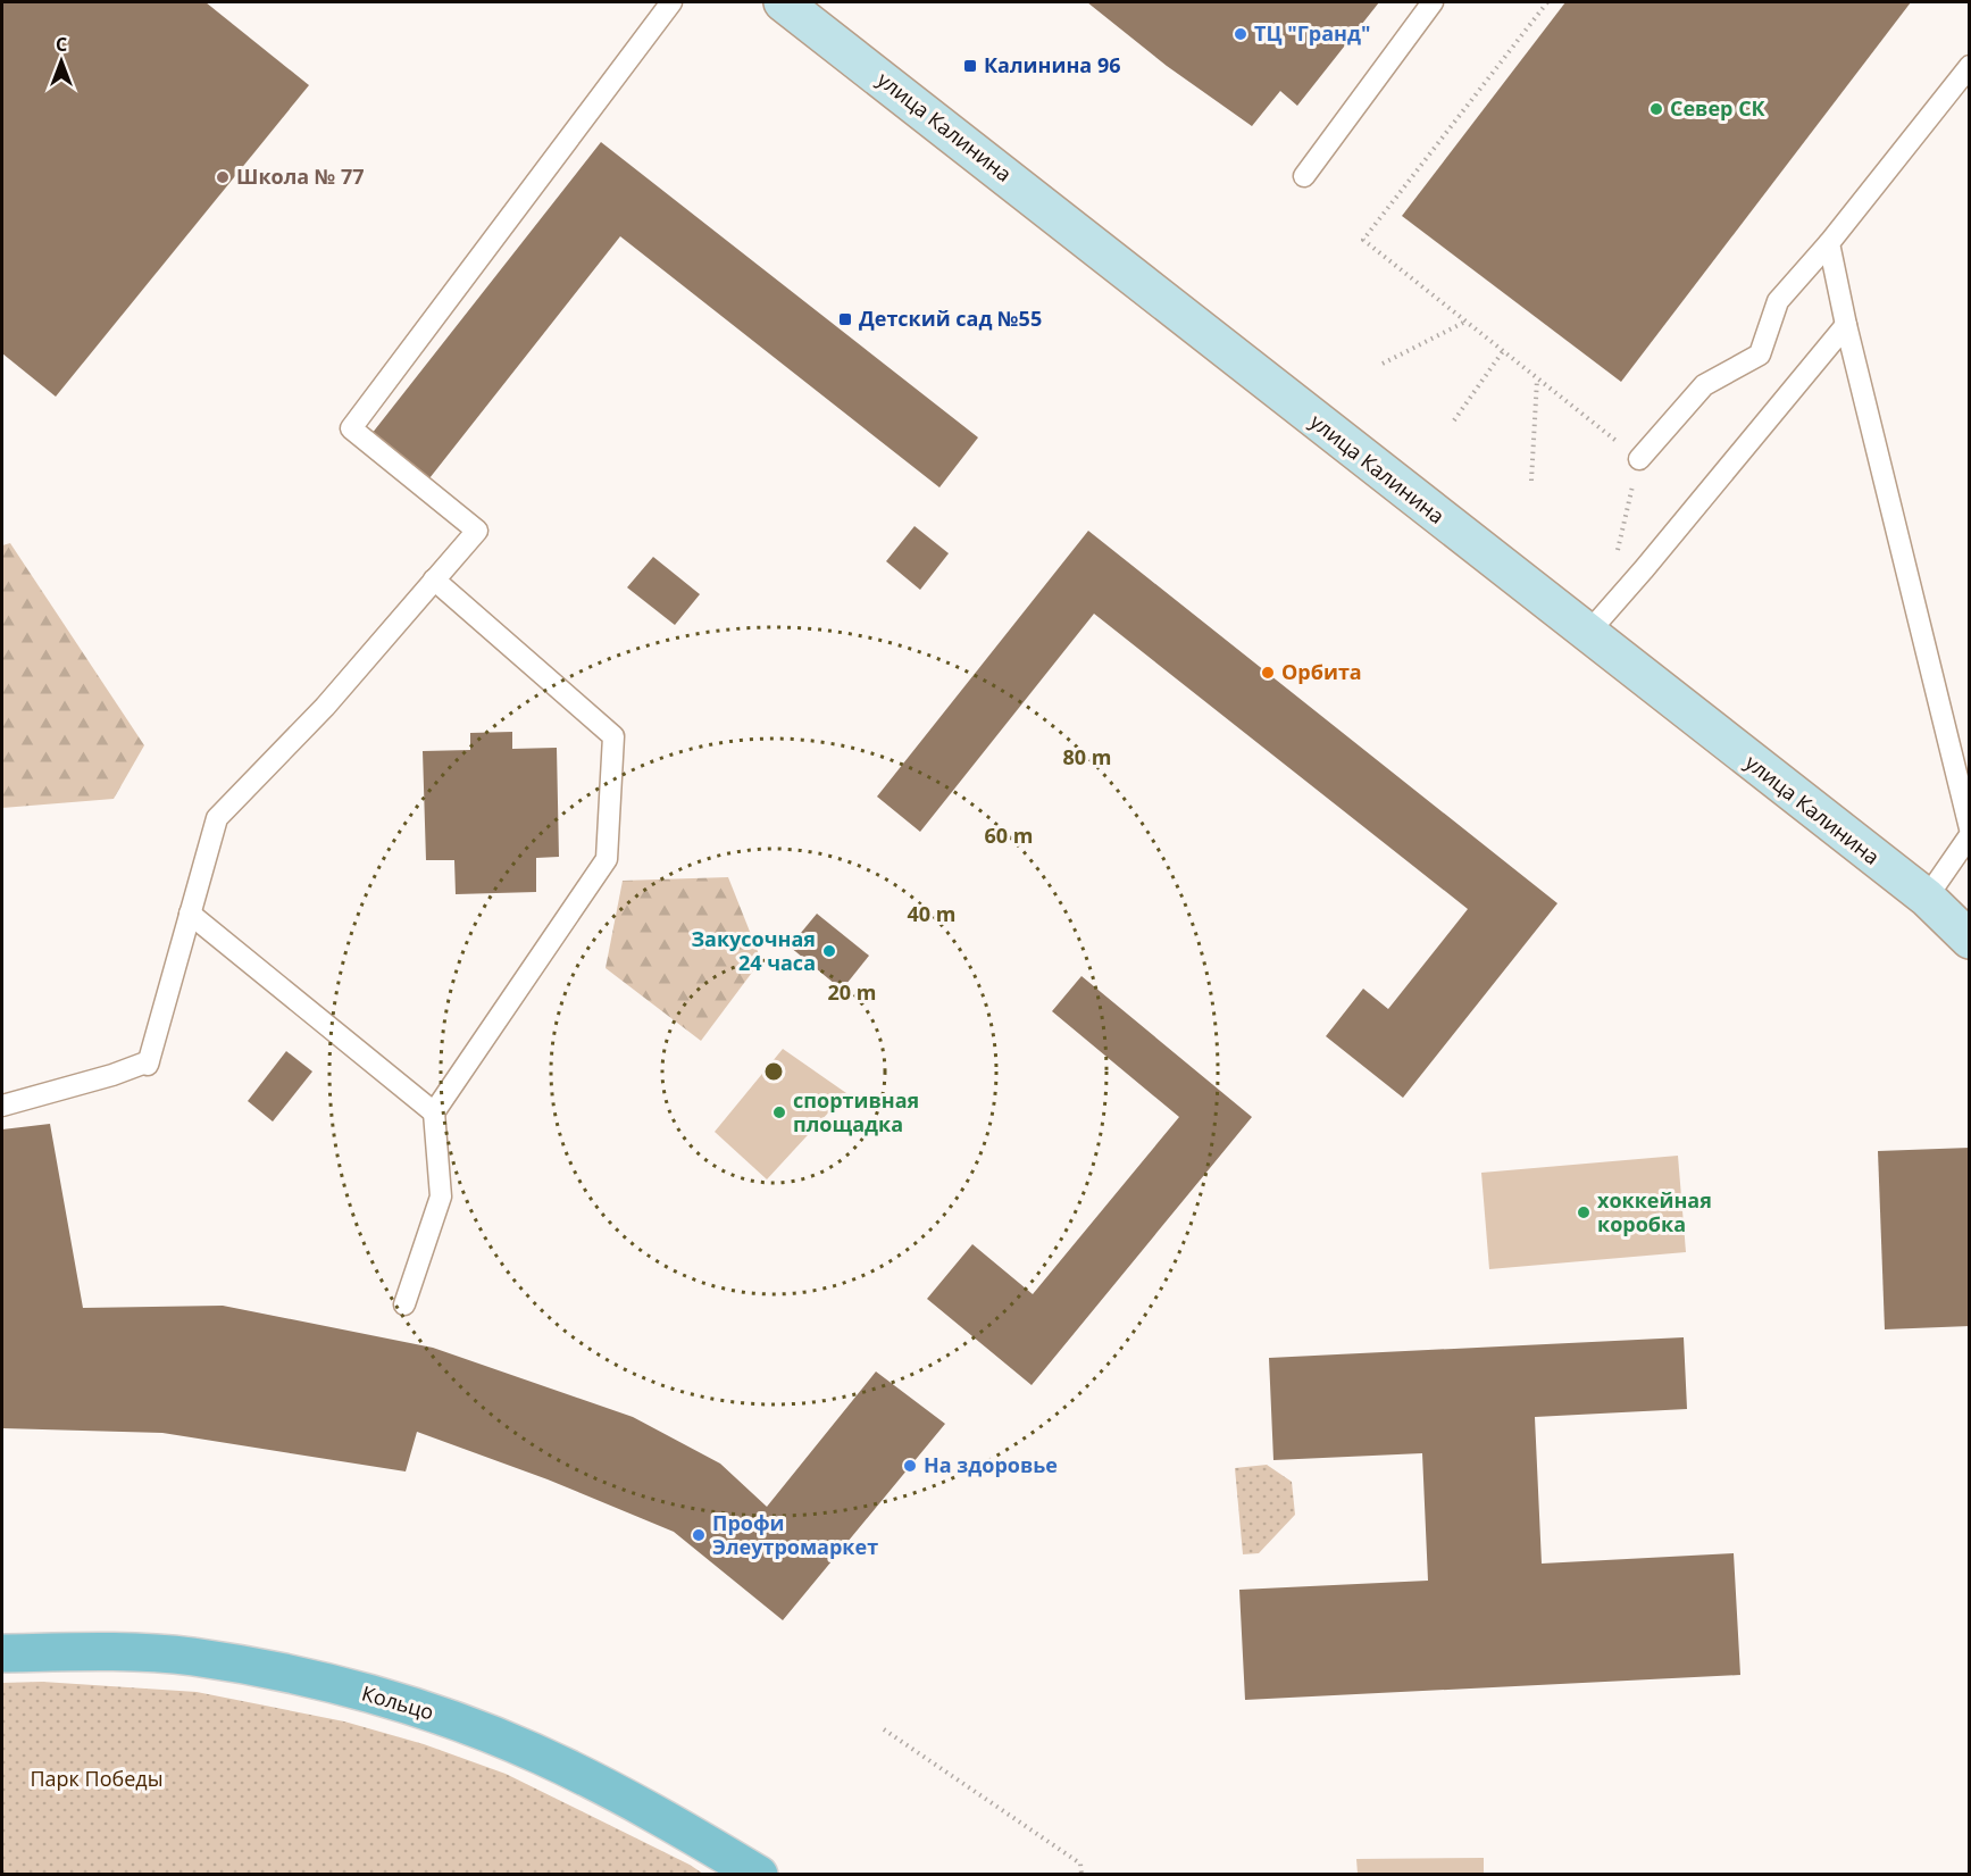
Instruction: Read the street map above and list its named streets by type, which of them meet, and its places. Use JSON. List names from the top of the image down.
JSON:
{
  "streets": {
    "main road": ["улица Калинина", "Кольцо"]
  },
  "parks": ["Парк Победы"],
  "places": {
    "other": [
      "ТЦ \"Гранд\"",
      "Север СК",
      "Школа № 77",
      "Орбита",
      "Закусочная 24 часа",
      "спортивная площадка",
      "хоккейная коробка",
      "На здоровье",
      "Профи Элеутромаркет"
    ],
    "transit": ["Калинина 96", "Детский сад №55"]
  },
  "north": "top",
  "rings": [
    "80 m",
    "60 m",
    "40 m",
    "20 m"
  ]
}
